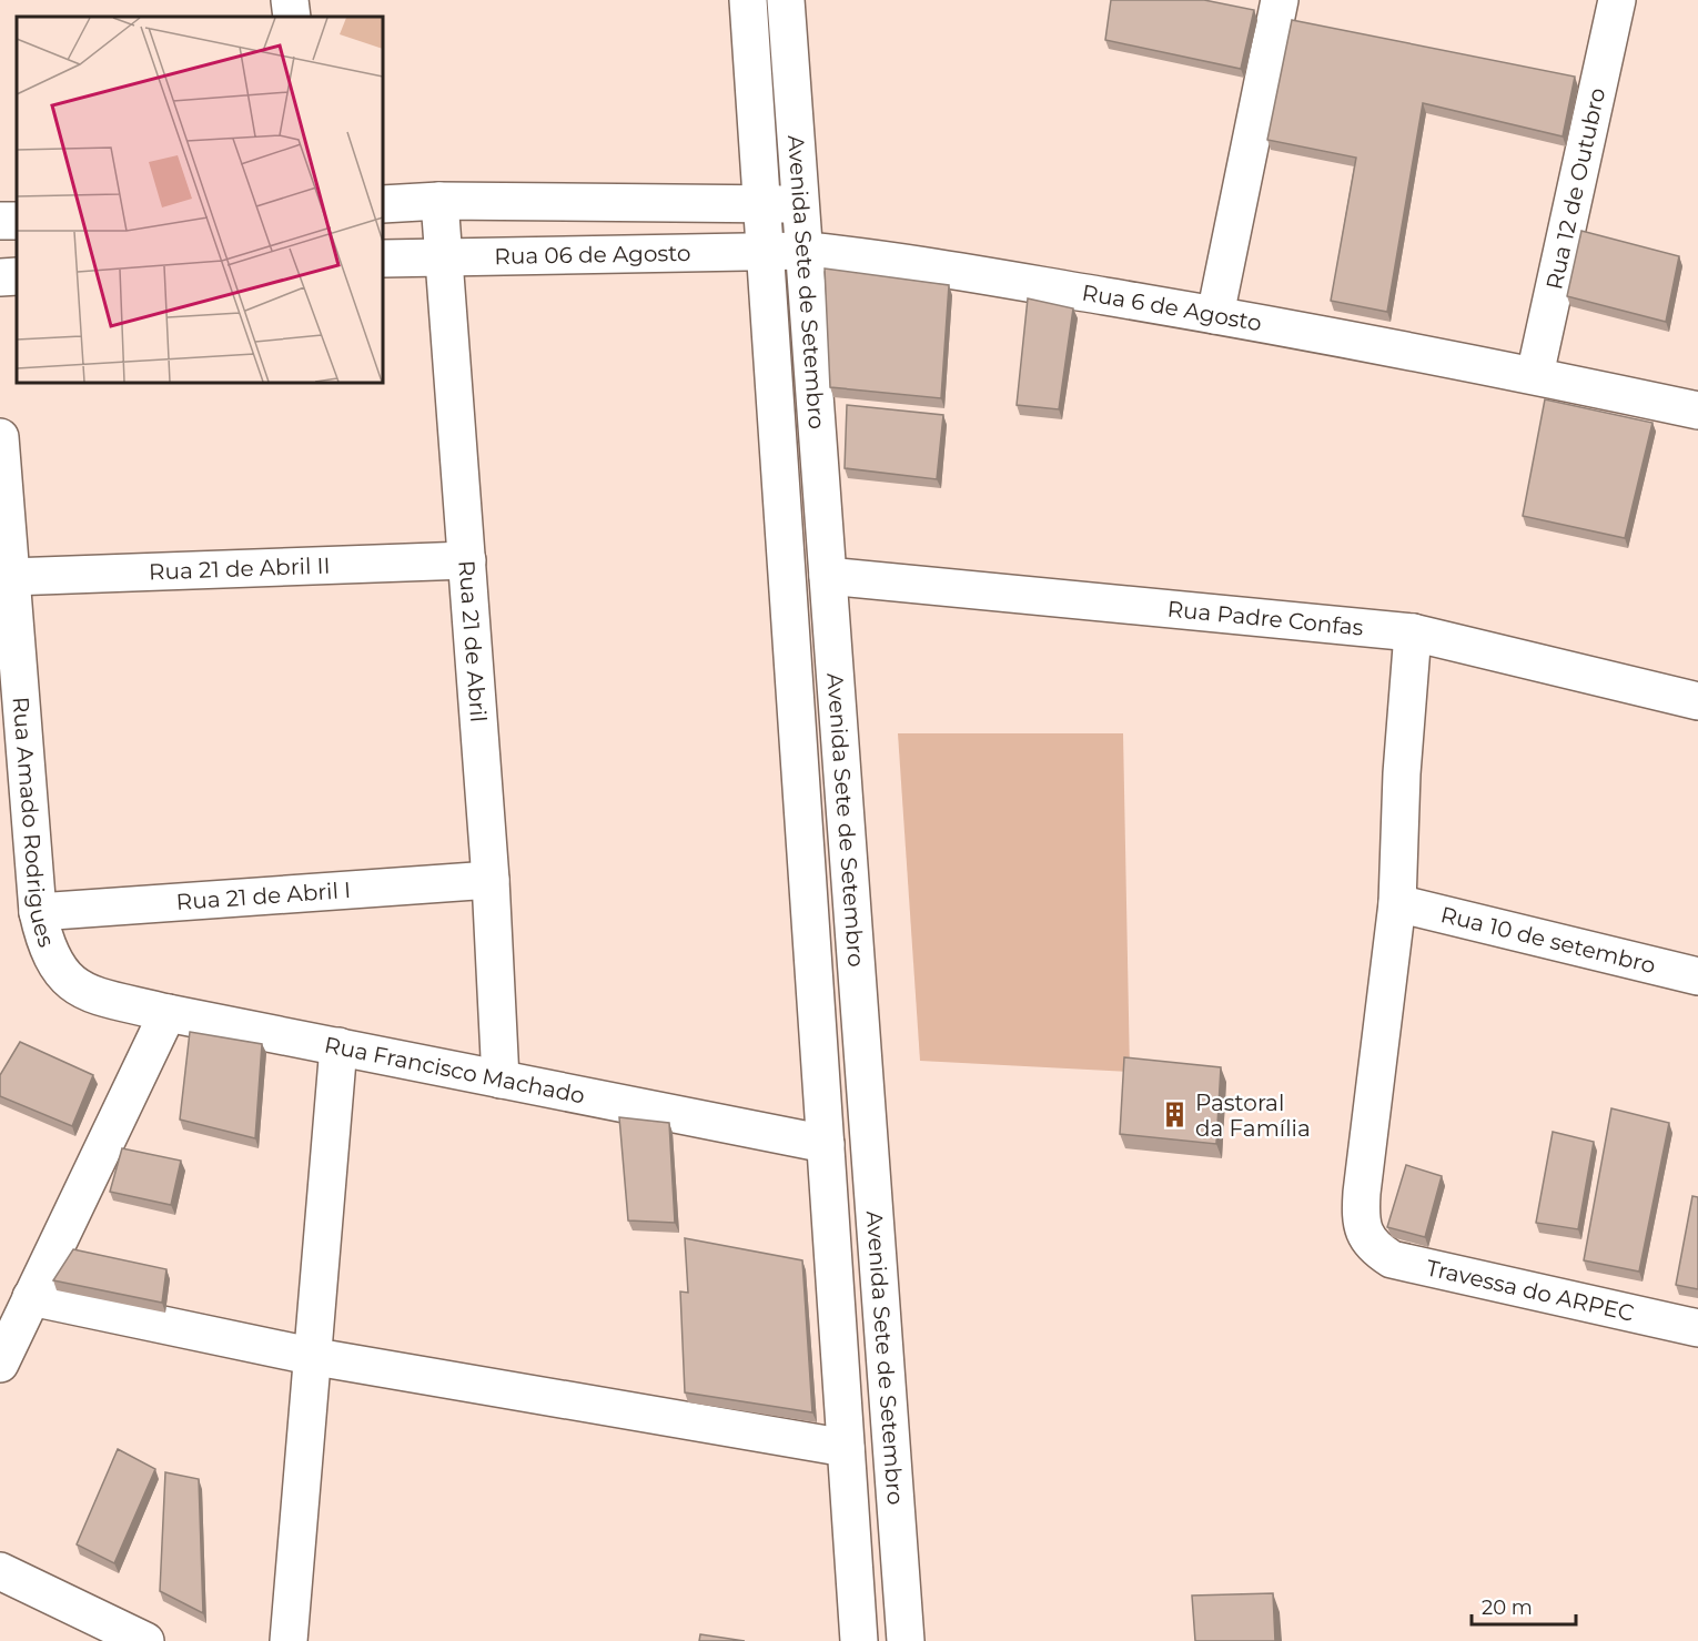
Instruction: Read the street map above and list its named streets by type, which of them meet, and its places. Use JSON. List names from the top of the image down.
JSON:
{
  "streets": {
    "street": [
      "Rua 12 de Outubro",
      "Rua 06 de Agosto",
      "Avenida Sete de Setembro",
      "Rua 6 de Agosto",
      "Rua 21 de Abril II",
      "Rua Padre Confas",
      "Rua 21 de Abril",
      "Rua Amado Rodrigues",
      "Rua 21 de Abril I",
      "Rua 10 de setembro",
      "Rua Francisco Machado",
      "Travessa do ARPEC"
    ]
  },
  "crossings": [
    ["Rua 12 de Outubro", "Rua 6 de Agosto"],
    ["Rua 06 de Agosto", "Avenida Sete de Setembro"],
    ["Rua 06 de Agosto", "Rua 6 de Agosto"],
    ["Rua 06 de Agosto", "Rua 21 de Abril"],
    ["Avenida Sete de Setembro", "Rua 6 de Agosto"],
    ["Avenida Sete de Setembro", "Rua Padre Confas"],
    ["Avenida Sete de Setembro", "Rua Francisco Machado"],
    ["Rua 21 de Abril II", "Rua 21 de Abril"],
    ["Rua 21 de Abril II", "Rua Amado Rodrigues"],
    ["Rua 21 de Abril", "Rua 21 de Abril I"],
    ["Rua 21 de Abril", "Rua Francisco Machado"],
    ["Rua Amado Rodrigues", "Rua 21 de Abril I"],
    ["Rua Amado Rodrigues", "Rua Francisco Machado"],
    ["Rua 10 de setembro", "Travessa do ARPEC"]
  ],
  "places": {
    "building": ["Pastoral da Família"]
  },
  "scale_bar": "20 m"
}
